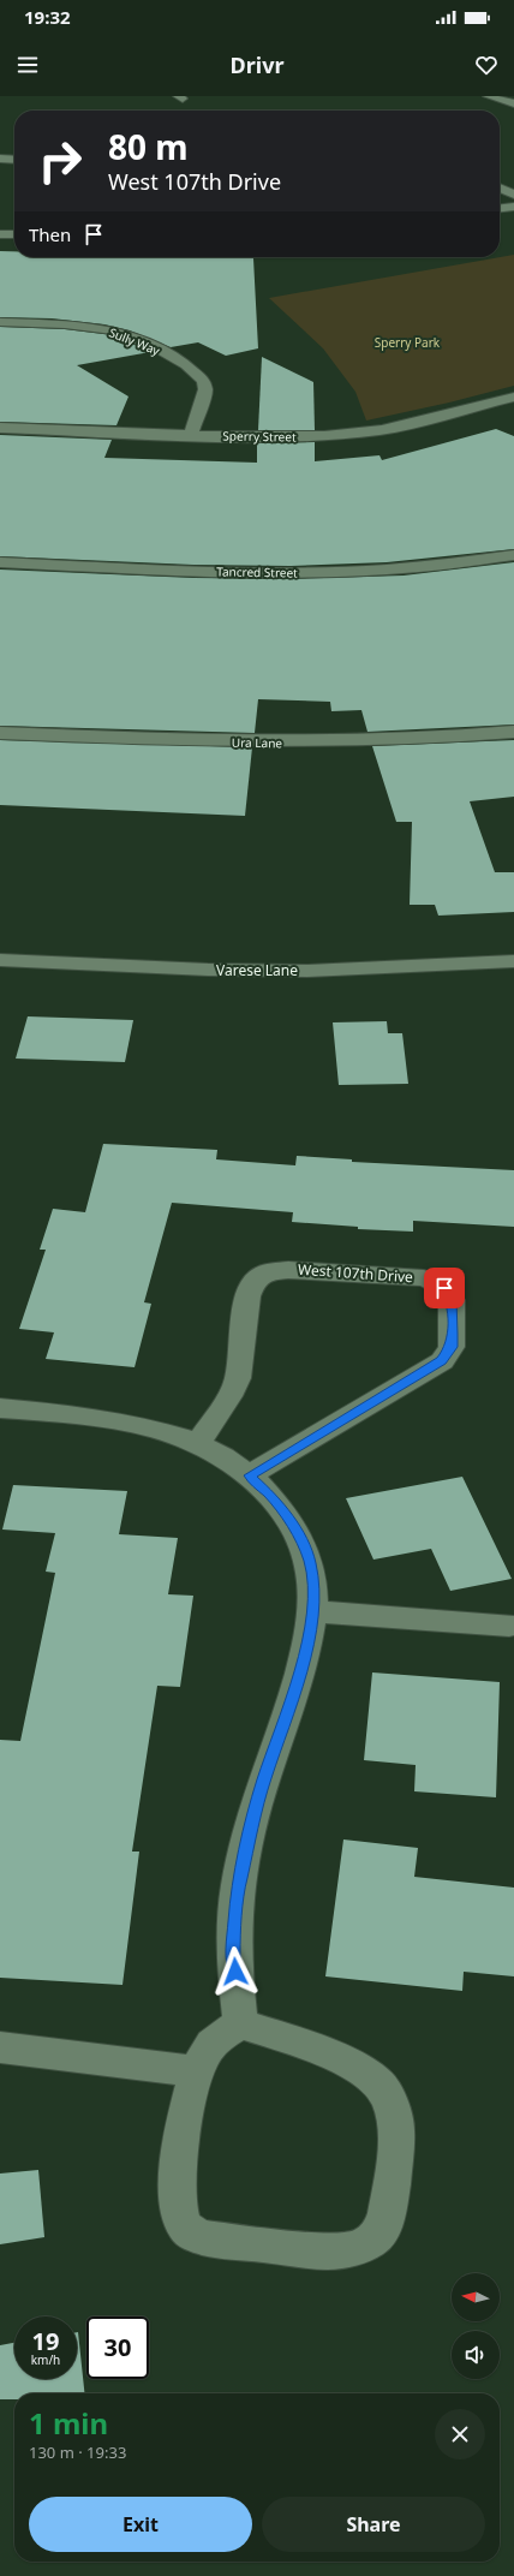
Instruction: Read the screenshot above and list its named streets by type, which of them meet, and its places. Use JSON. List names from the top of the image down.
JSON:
{
  "streets": {
    "street": [
      "Sully Way",
      "Sperry Street",
      "Tancred Street",
      "Ura Lane",
      "Varese Lane",
      "West 107th Drive"
    ]
  },
  "crossings": [
    ["Sully Way", "Sperry Street"]
  ],
  "parks": ["Sperry Park"],
  "north": "left",
  "page": {
    "status": "19:32",
    "header": "Drivr",
    "turn": ["80 m", "West 107th Drive"],
    "then": "Then",
    "speed": "19 km/h",
    "limit": "30",
    "heading": ["1 min", "130 m · 19:33"],
    "buttons": ["Exit", "Share"]
  }
}
